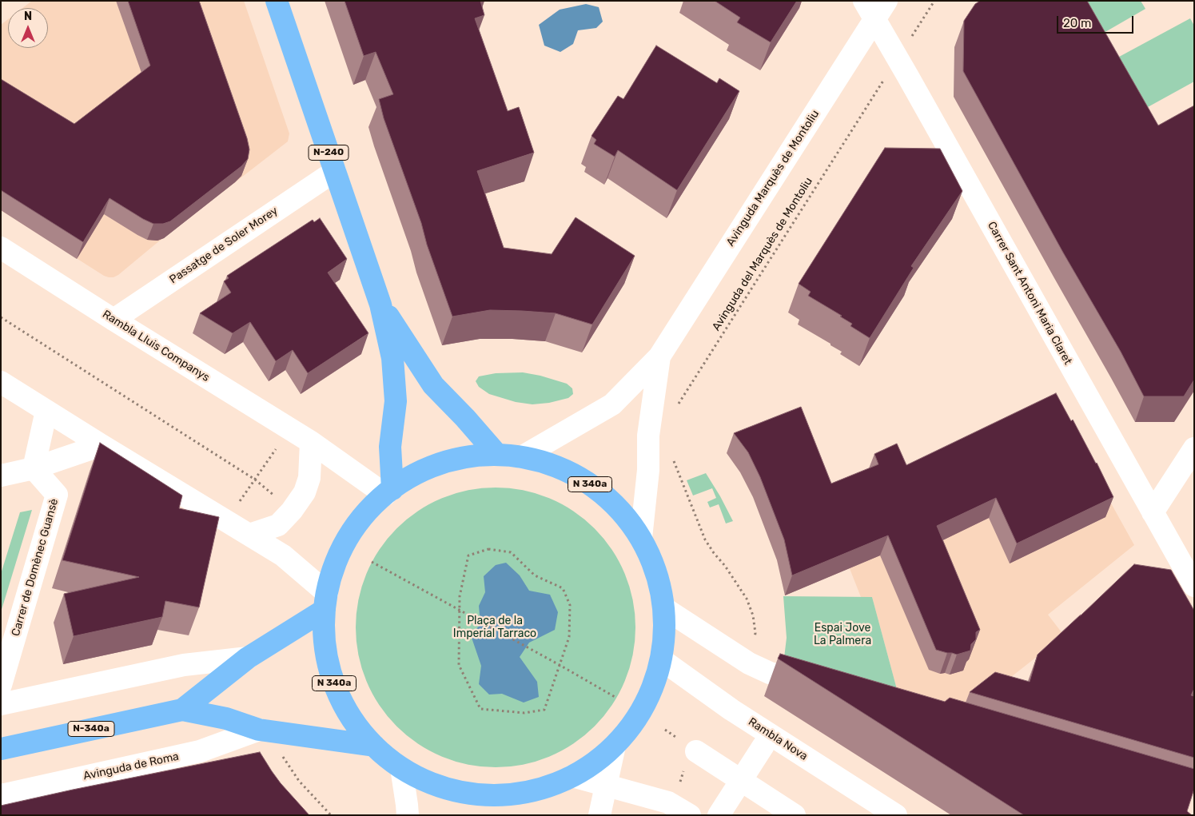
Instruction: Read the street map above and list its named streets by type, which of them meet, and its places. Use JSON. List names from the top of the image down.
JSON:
{
  "streets": {
    "main road": [
      "N-240",
      "N 340a",
      "N-340a",
      "Avinguda de Roma"
    ],
    "street": [
      "Avinguda Marquès de Montoliu",
      "Passatge de Soler Morey",
      "Carrer Sant Antoni Maria Claret",
      "Rambla Lluis Companys",
      "Carrer de Domènec Guansè",
      "Rambla Nova"
    ],
    "path": ["Avinguda del Marquès de Montoliu"]
  },
  "crossings": [
    ["N-240", "Passatge de Soler Morey"],
    ["N-240", "Rambla Lluis Companys"],
    ["N-240", "N 340a"],
    ["Avinguda Marquès de Montoliu", "Carrer Sant Antoni Maria Claret"],
    ["Avinguda Marquès de Montoliu", "N 340a"],
    ["Passatge de Soler Morey", "Rambla Lluis Companys"],
    ["Rambla Lluis Companys", "N 340a"],
    ["N 340a", "Rambla Nova"],
    ["N 340a", "Avinguda de Roma"]
  ],
  "parks": ["Plaça de la Imperial Tarraco", "Espai Jove La Palmera"],
  "scale_bar": "20 m",
  "north": "top"
}
